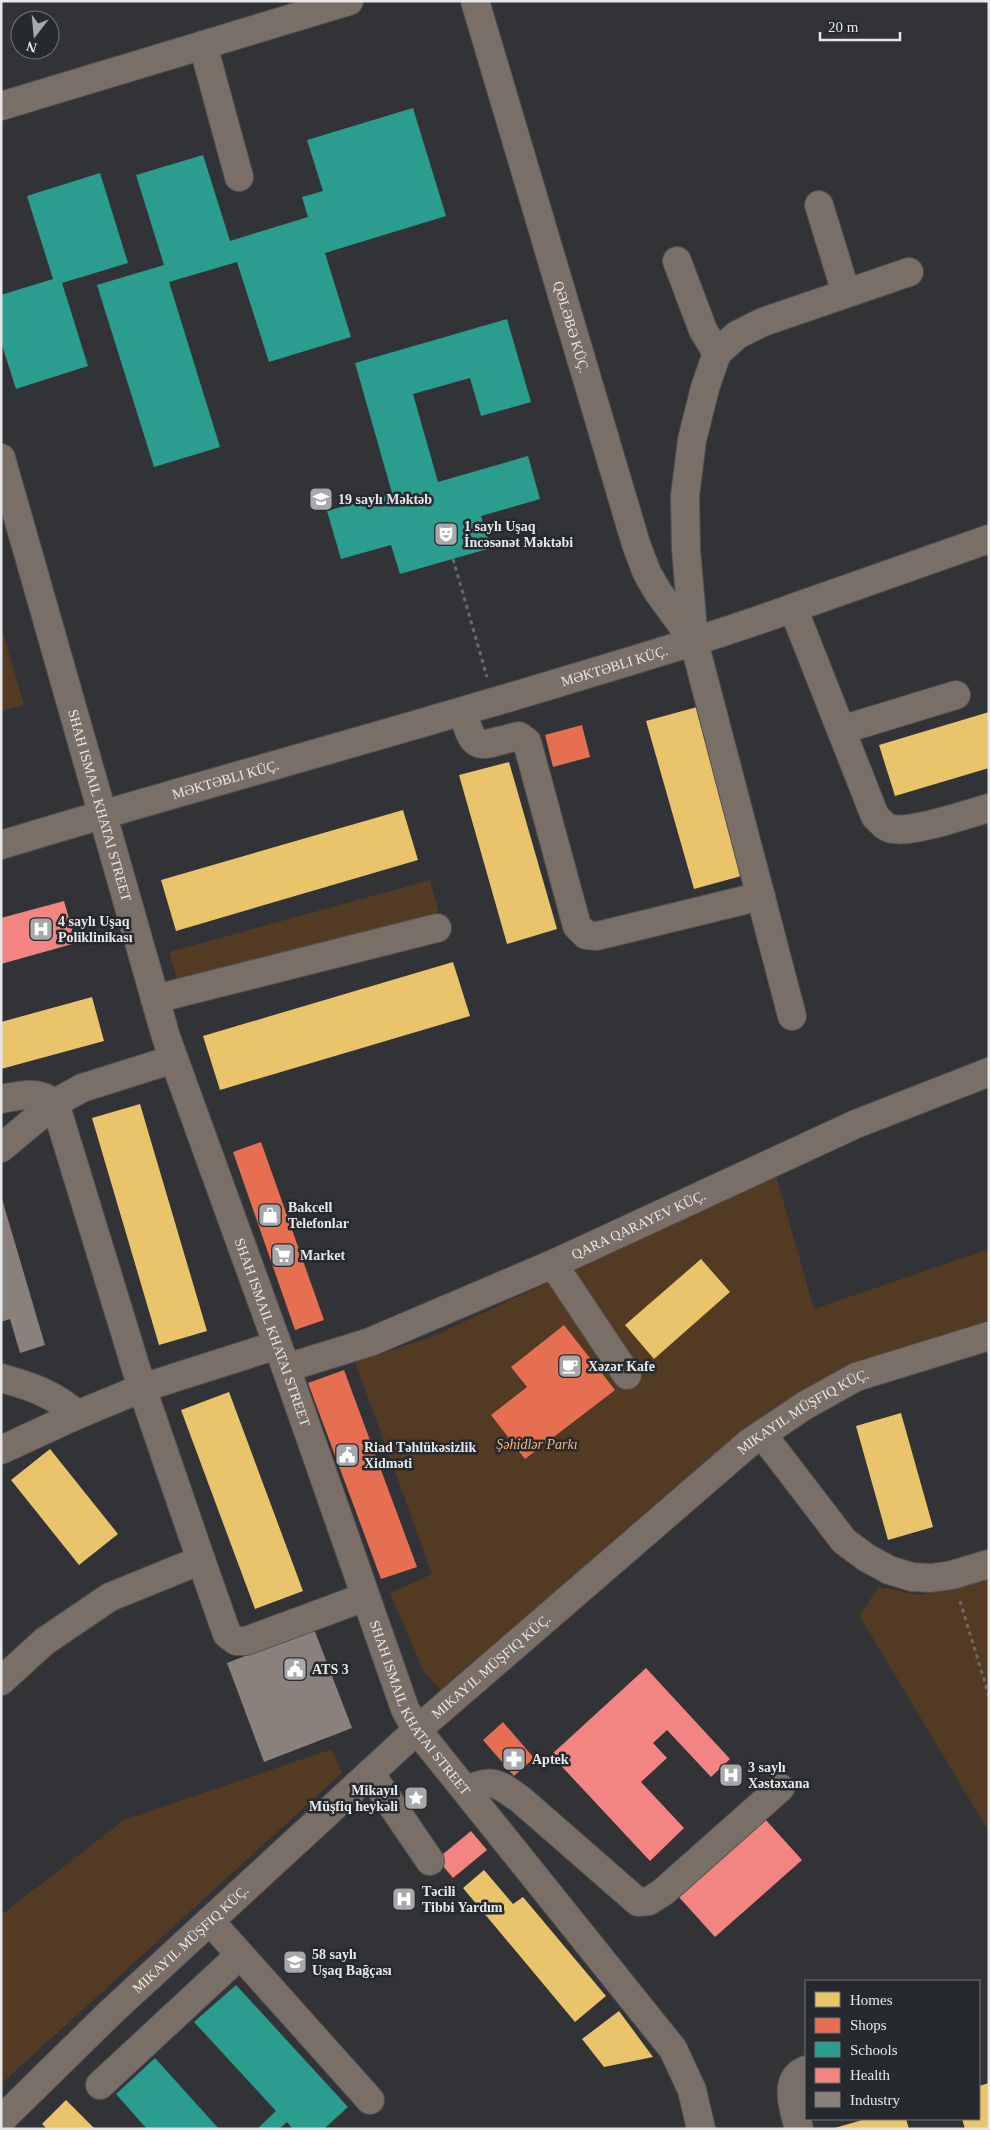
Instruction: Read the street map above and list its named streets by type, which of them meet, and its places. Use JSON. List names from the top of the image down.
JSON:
{
  "streets": {
    "street": [
      "QƏLƏBƏ KÜÇ.",
      "MƏKTƏBLI KÜÇ.",
      "SHAH ISMAIL KHATAI STREET",
      "QARA QARAYEV KÜÇ."
    ]
  },
  "crossings": [
    ["QƏLƏBƏ KÜÇ.", "MƏKTƏBLI KÜÇ."],
    ["MƏKTƏBLI KÜÇ.", "SHAH ISMAIL KHATAI STREET"],
    ["SHAH ISMAIL KHATAI STREET", "QARA QARAYEV KÜÇ."]
  ],
  "parks": ["Şəhidlər Parkı"],
  "places": {
    "school or university": ["19 saylı Məktəb", "58 saylı Uşaq Bağçası"],
    "theatre": ["1 saylı Uşaq İncəsənət Məktəbi"],
    "hospital": ["4 saylı Uşaq Poliklinikası", "3 saylı Xəstəxana", "Təcili Tibbi Yardım"],
    "shop": ["Bakcell Telefonlar"],
    "supermarket": ["Market"],
    "cafe": ["Xəzər Kafe"],
    "public building": ["Riad Təhlükəsizlik Xidməti", "ATS 3"],
    "pharmacy": ["Aptek"],
    "place": ["Mikayıl Müşfiq heykəli"]
  },
  "legend": [
    "Homes",
    "Shops",
    "Schools",
    "Health",
    "Industry"
  ],
  "scale_bar": "20 m",
  "north": "bottom"
}
